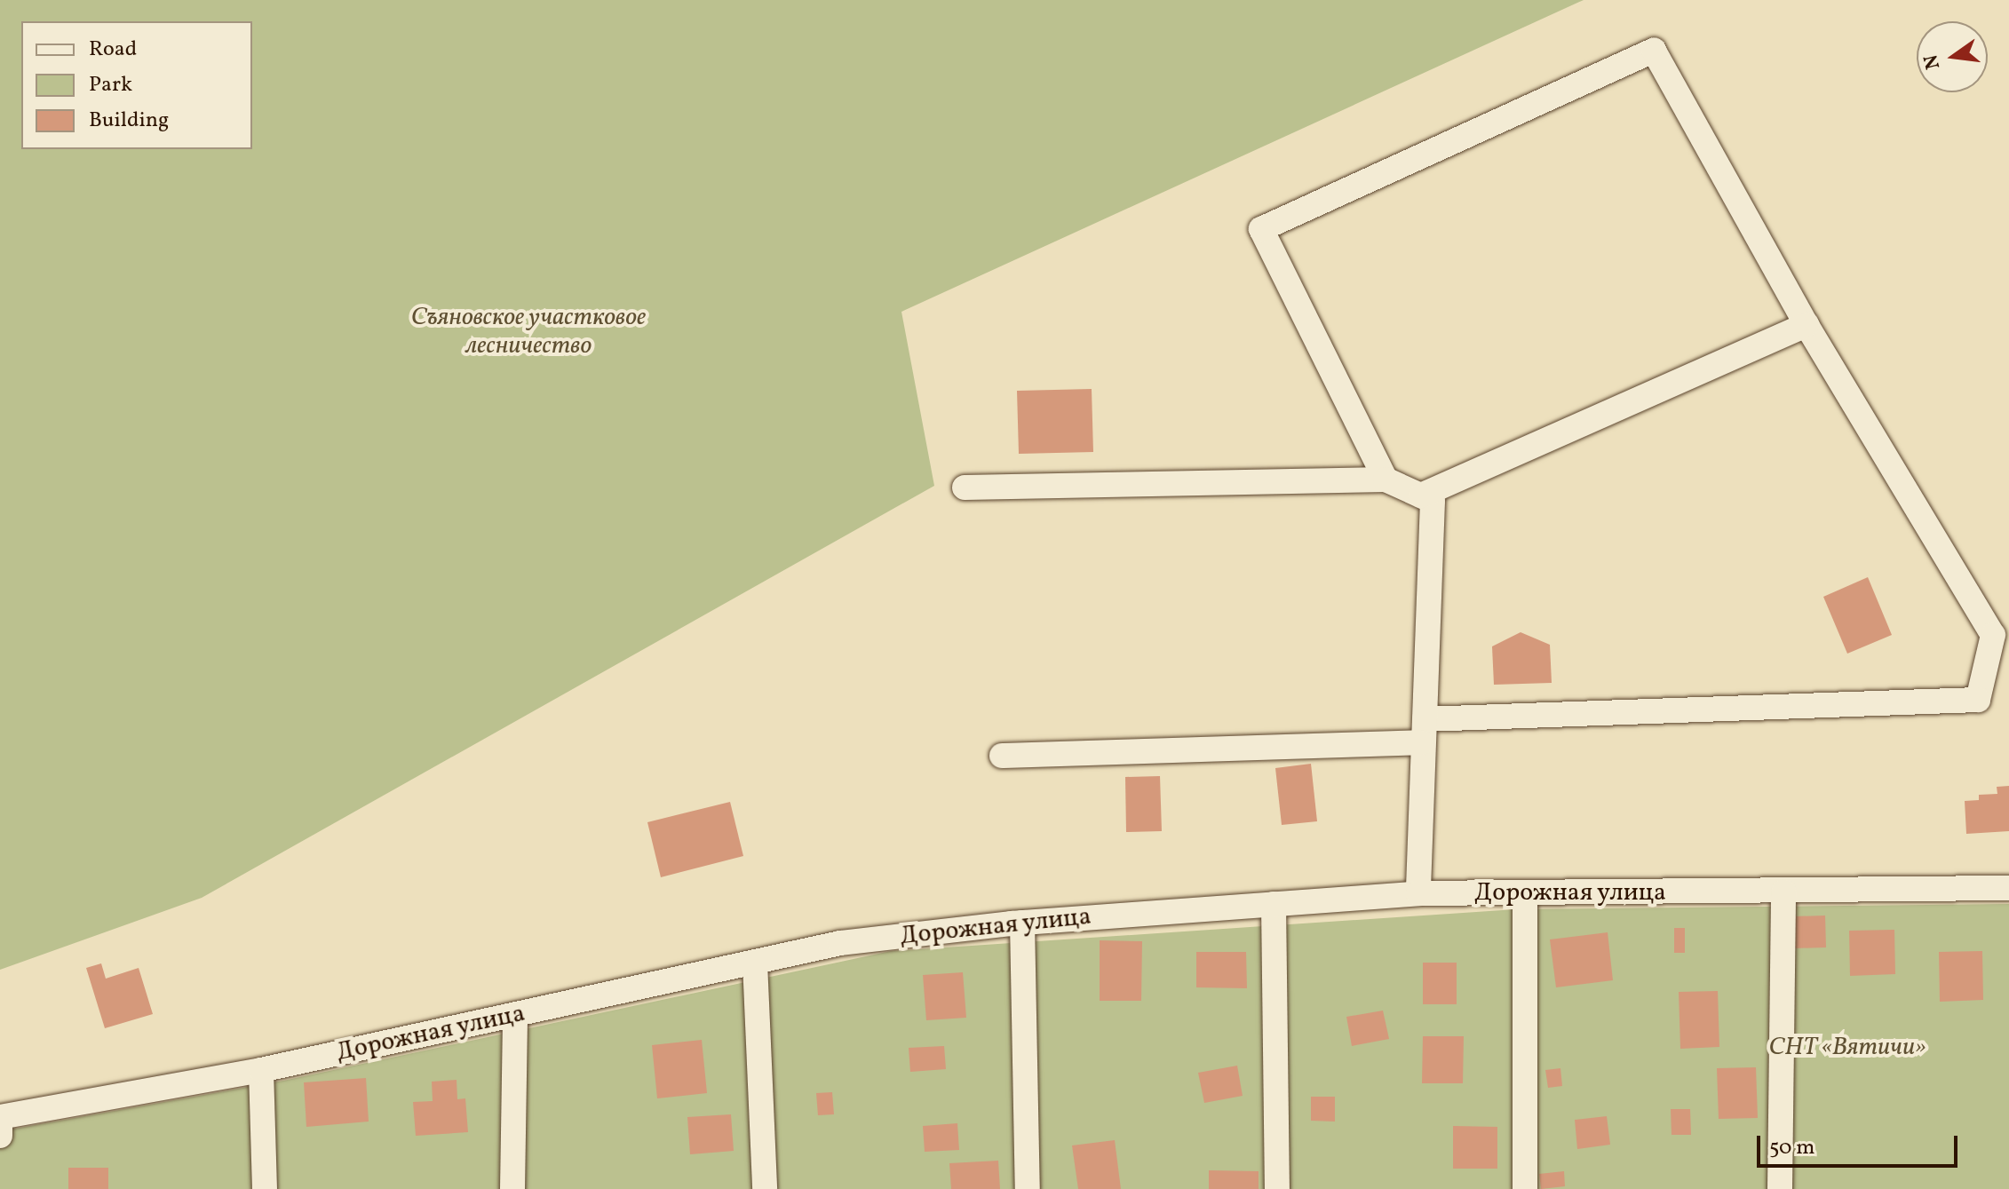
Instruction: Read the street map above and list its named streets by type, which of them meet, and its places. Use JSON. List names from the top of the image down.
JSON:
{
  "streets": {
    "street": ["Дорожная улица"]
  },
  "parks": ["Съяновское участковое лесничество", "СНТ «Вятичи»"],
  "legend": ["Road", "Park", "Building"],
  "scale_bar": "50 m",
  "north": "left"
}
